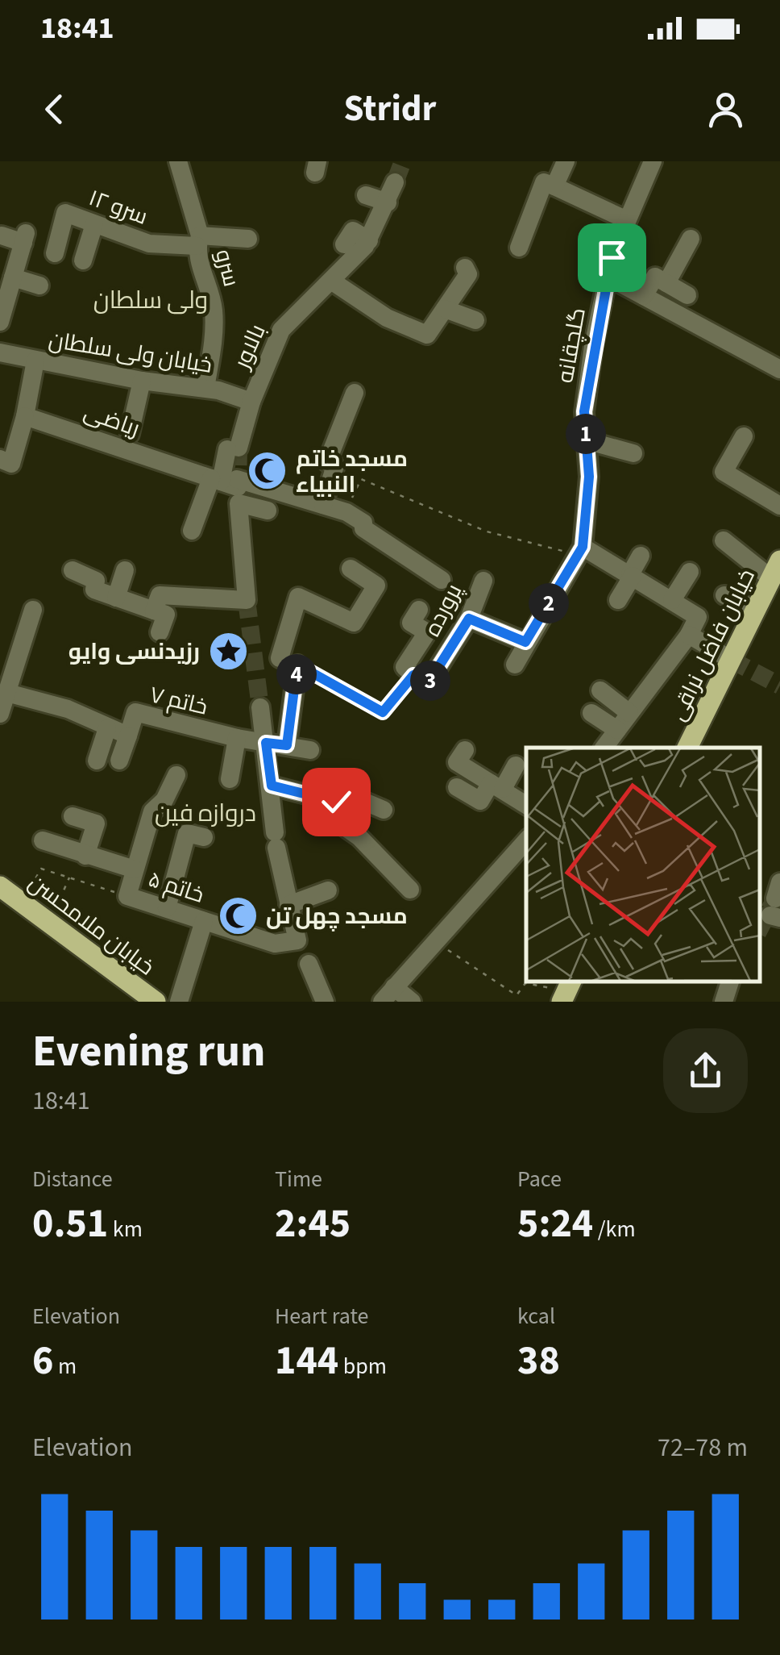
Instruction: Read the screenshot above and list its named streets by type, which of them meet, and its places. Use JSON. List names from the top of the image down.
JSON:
{
  "streets": {
    "main road": ["خیابان فاضل نراقی", "خیابان ملامحسن"],
    "street": [
      "سرو ۱۲",
      "سرو",
      "گلچقانه",
      "بالاور",
      "خیابان ولی سلطان",
      "ریاضی",
      "پرورده",
      "خاتم ۷",
      "خاتم ۵"
    ]
  },
  "crossings": [
    ["سرو ۱۲", "سرو"],
    ["سرو", "خیابان ولی سلطان"],
    ["بالاور", "خیابان ولی سلطان"],
    ["بالاور", "ریاضی"],
    ["خاتم ۵", "خیابان ملامحسن"]
  ],
  "districts": ["ولی سلطان", "دروازه فین"],
  "places": {
    "mosque": ["مسجد خاتم النبیاء", "مسجد چهل تن"],
    "place": ["رزیدنسی وایو"]
  },
  "page": {
    "status": "18:41",
    "header": "Stridr",
    "pins": [
      "1",
      "2",
      "4",
      "3"
    ],
    "heading": ["Evening run", "18:41"],
    "stats": [
      ["Distance", "0.51 km"],
      ["Time", "2:45"],
      ["Pace", "5:24 /km"],
      ["Elevation", "6 m"],
      ["Heart rate", "144 bpm"],
      ["kcal", "38"]
    ],
    "chart": ["Elevation", "72–78 m"]
  }
}
